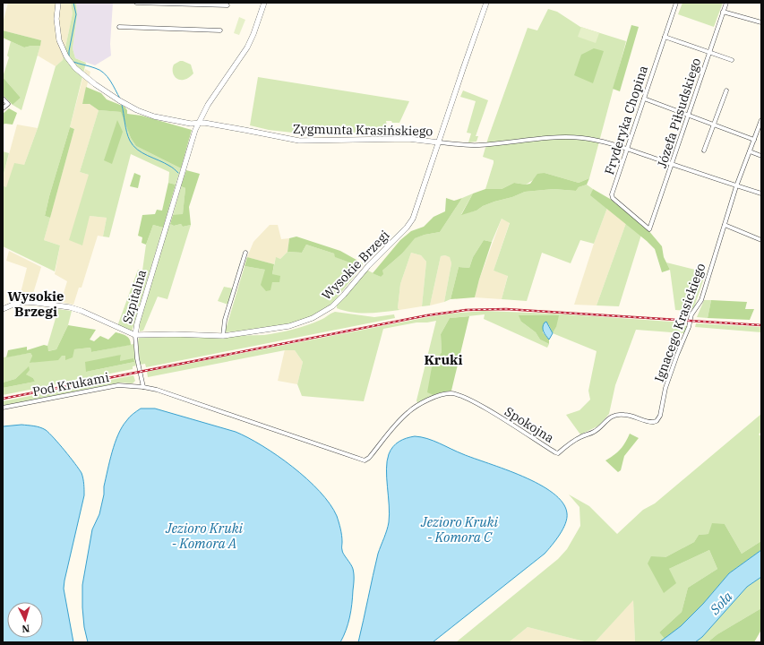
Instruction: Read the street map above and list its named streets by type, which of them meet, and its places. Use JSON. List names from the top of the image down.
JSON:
{
  "streets": {
    "street": [
      "Józefa Piłsudskiego",
      "Fryderyka Chopina",
      "Zygmunta Krasińskiego",
      "Wysokie Brzegi",
      "Szpitalna",
      "Ignacego Krasickiego",
      "Pod Krukami",
      "Spokojna"
    ]
  },
  "crossings": [
    ["Józefa Piłsudskiego", "Fryderyka Chopina"],
    ["Józefa Piłsudskiego", "Zygmunta Krasińskiego"],
    ["Fryderyka Chopina", "Zygmunta Krasińskiego"],
    ["Zygmunta Krasińskiego", "Wysokie Brzegi"],
    ["Zygmunta Krasińskiego", "Szpitalna"],
    ["Zygmunta Krasińskiego", "Ignacego Krasickiego"],
    ["Wysokie Brzegi", "Szpitalna"],
    ["Szpitalna", "Pod Krukami"],
    ["Szpitalna", "Spokojna"],
    ["Ignacego Krasickiego", "Spokojna"],
    ["Pod Krukami", "Spokojna"]
  ],
  "districts": ["Wysokie Brzegi", "Kruki"],
  "water": ["Jezioro Kruki - Komora C", "Jezioro Kruki - Komora A", "Soła"],
  "north": "bottom"
}
